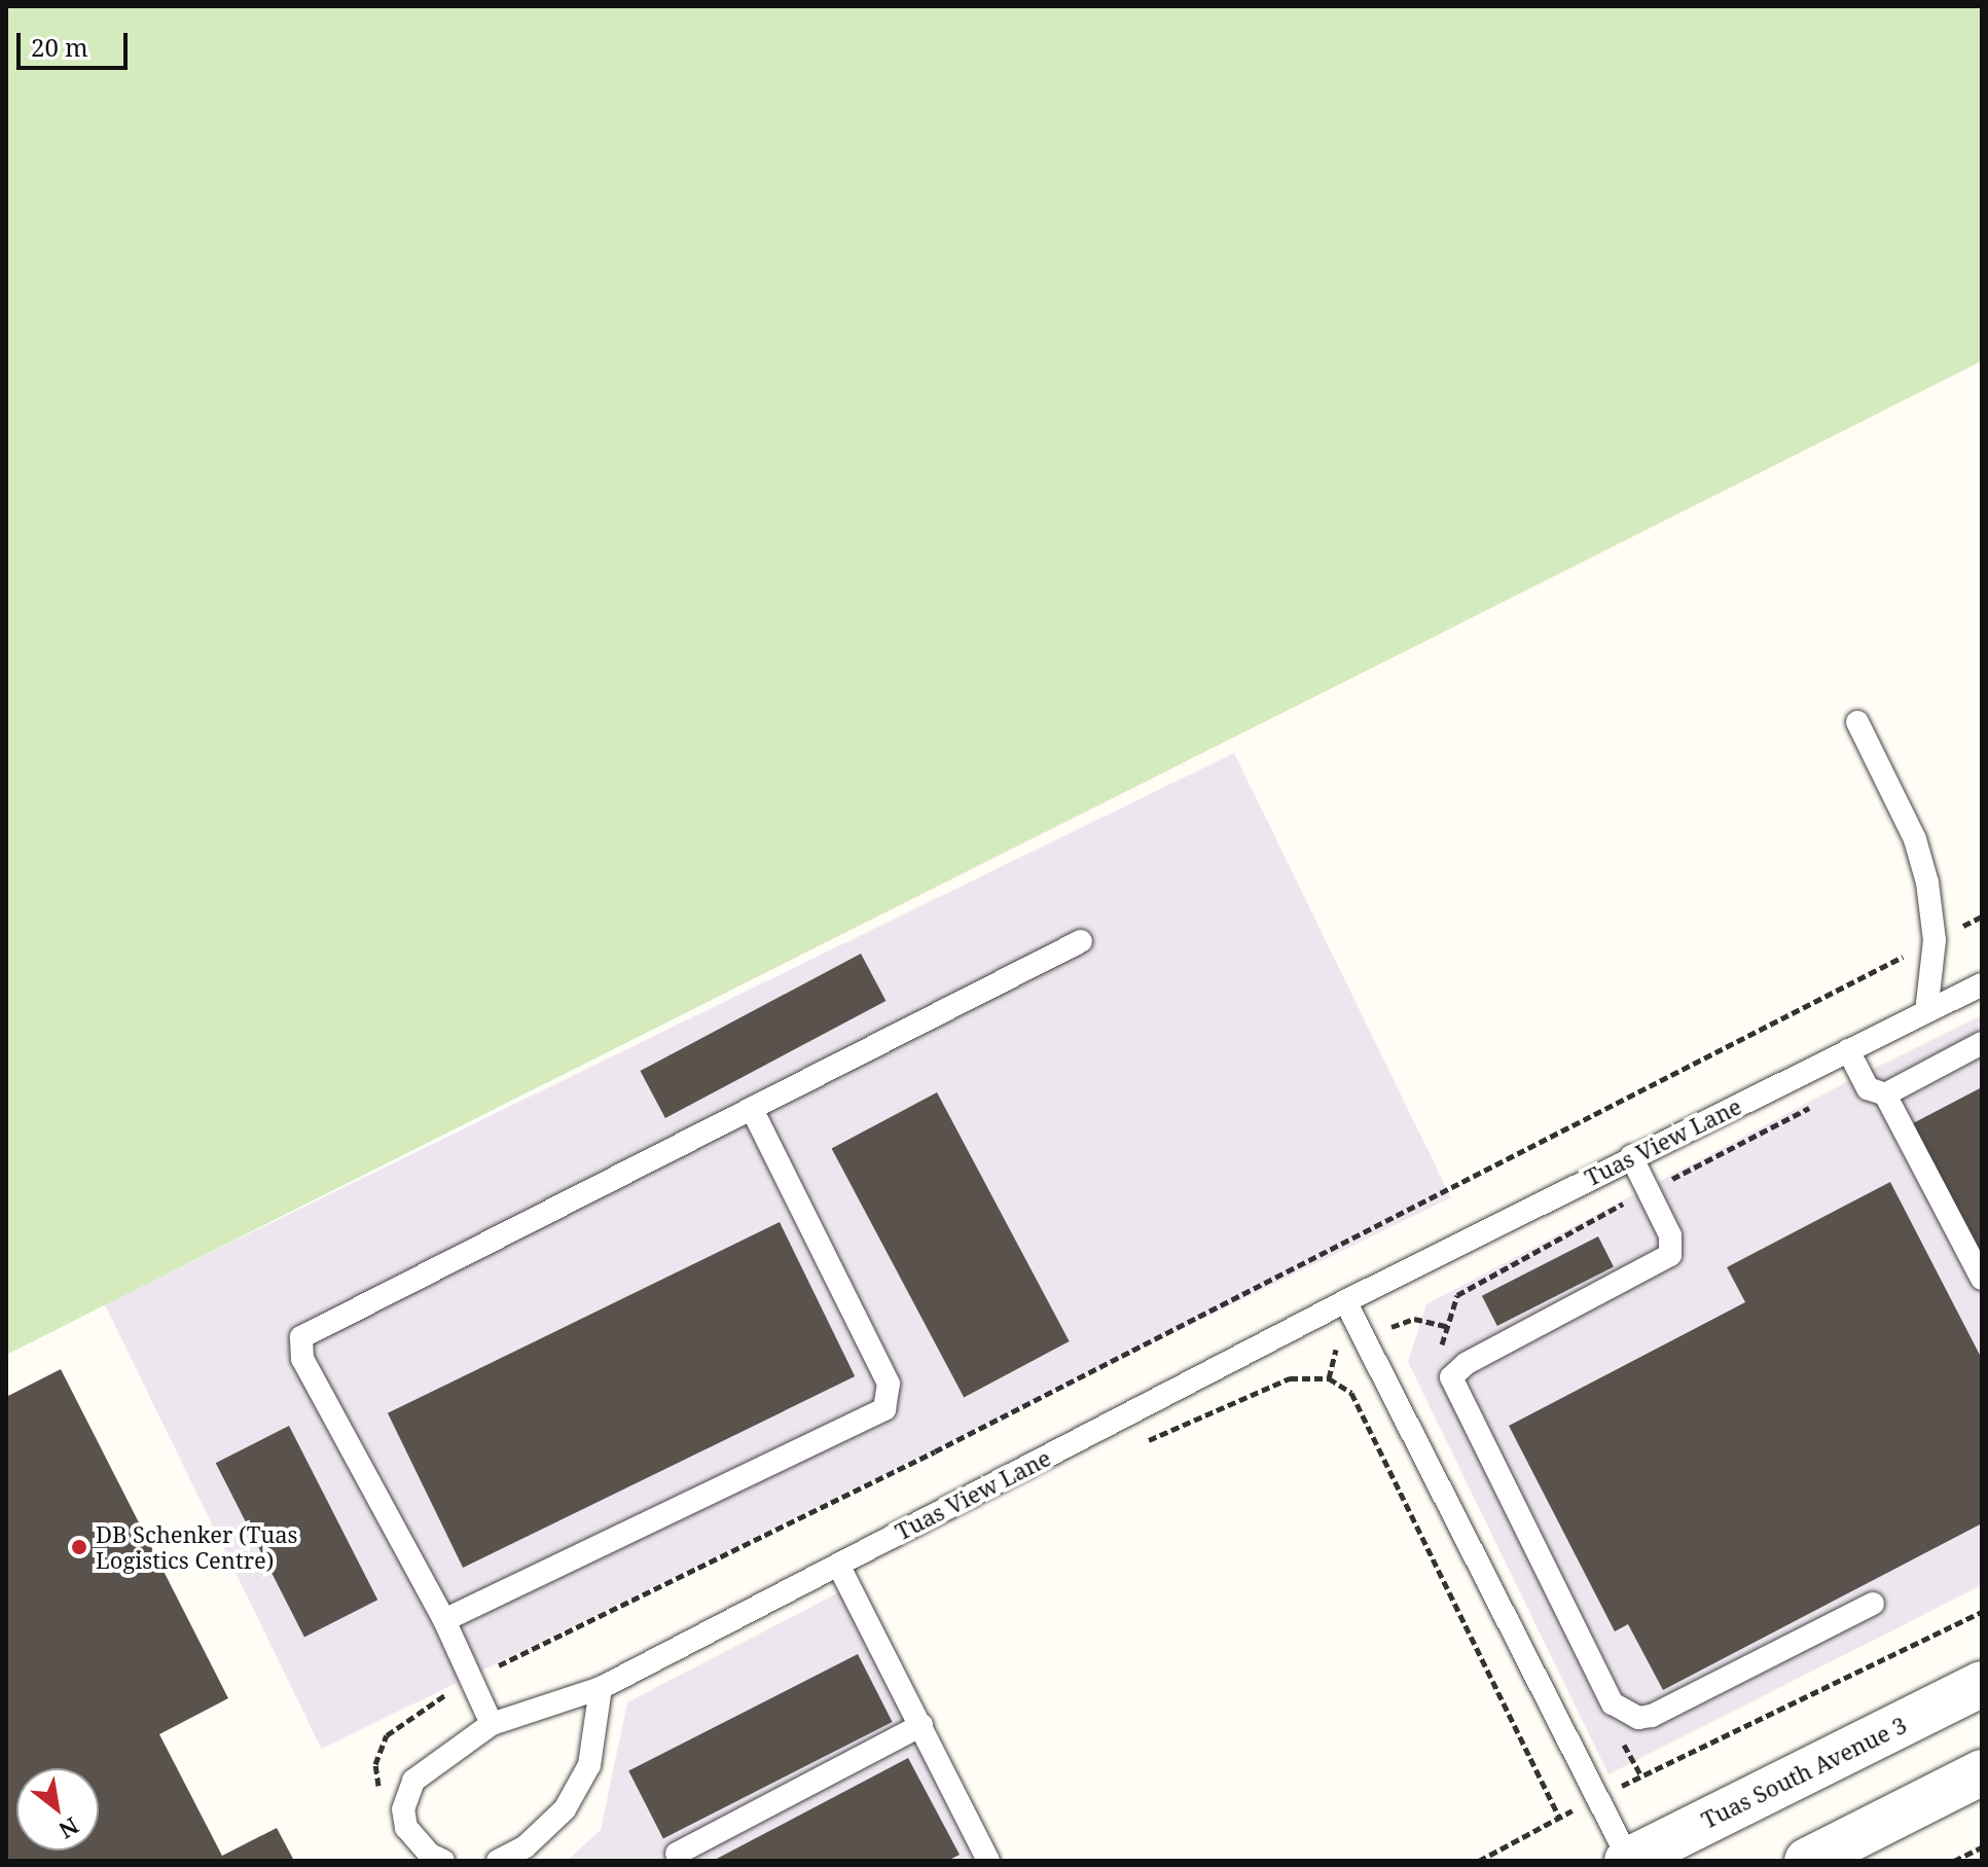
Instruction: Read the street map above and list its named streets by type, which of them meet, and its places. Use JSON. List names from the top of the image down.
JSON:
{
  "streets": {
    "street": ["Tuas South Avenue 3"],
    "lane": ["Tuas View Lane"]
  },
  "places": ["DB Schenker (Tuas Logistics Centre)"],
  "scale_bar": "20 m",
  "north": "bottom right"
}
